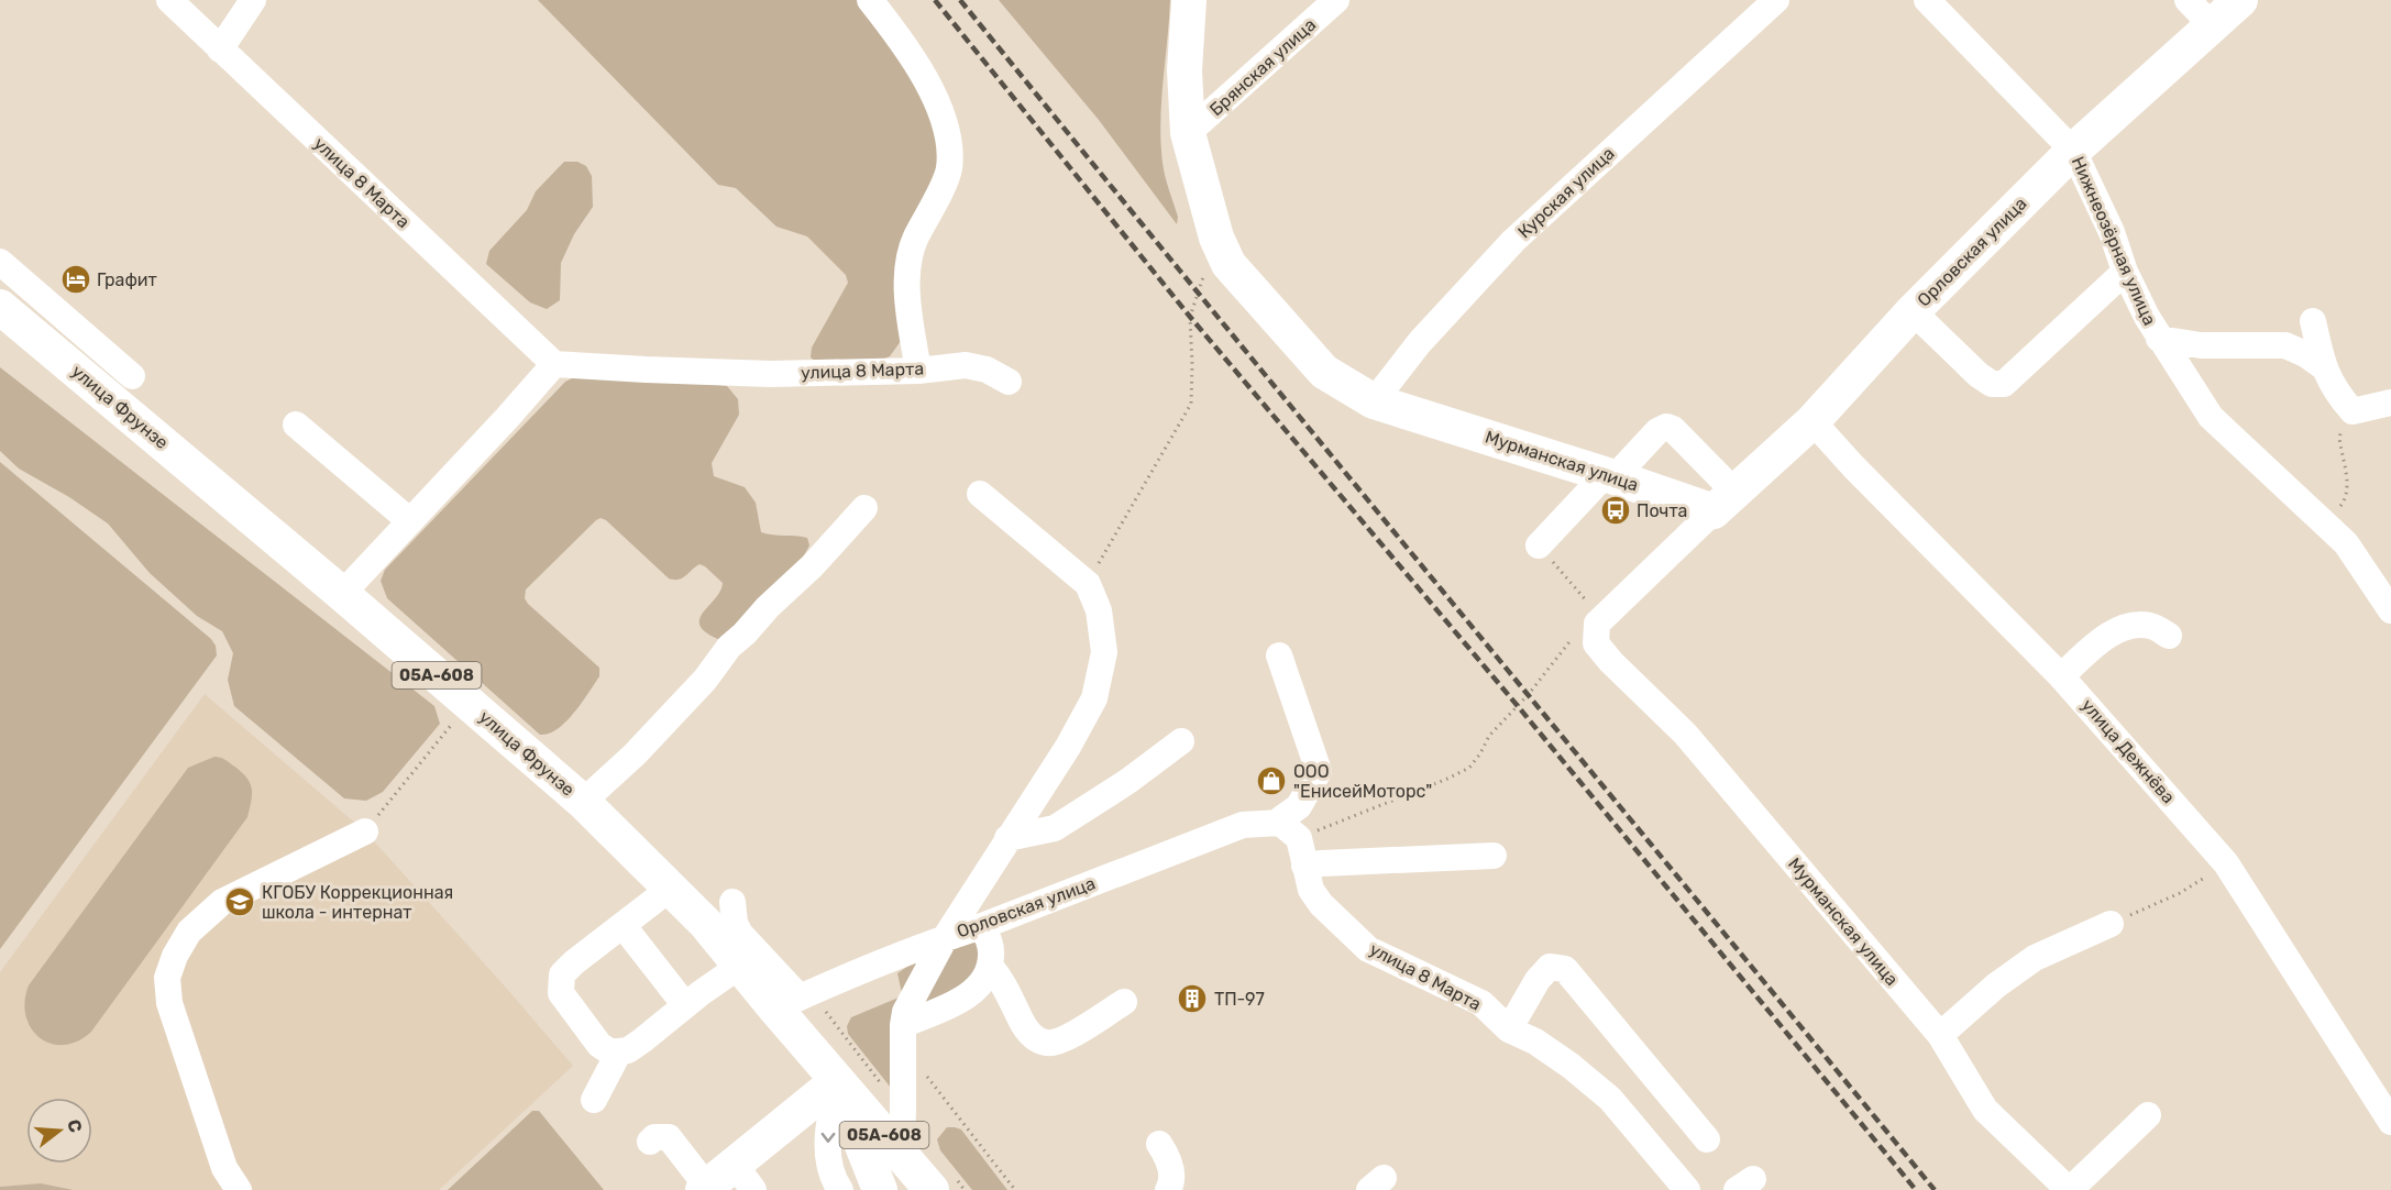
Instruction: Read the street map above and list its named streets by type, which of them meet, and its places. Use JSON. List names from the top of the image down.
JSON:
{
  "streets": {
    "main road": [
      "Орловская улица",
      "улица Фрунзе",
      "Мурманская улица",
      "05А-608"
    ],
    "street": [
      "Брянская улица",
      "улица 8 Марта",
      "Курская улица",
      "Нижнеозёрная улица",
      "улица Дежнёва"
    ]
  },
  "crossings": [
    ["Брянская улица", "Мурманская улица"],
    ["улица 8 Марта", "Орловская улица"],
    ["Курская улица", "Мурманская улица"],
    ["Нижнеозёрная улица", "Орловская улица"],
    ["Орловская улица", "улица Фрунзе"],
    ["Орловская улица", "Мурманская улица"],
    ["Орловская улица", "улица Дежнёва"]
  ],
  "places": {
    "hotel": ["Графит"],
    "bus stop": ["Почта"],
    "shop": ["ООО \"ЕнисейМоторс\""],
    "school or university": ["КГОБУ Коррекционная школа - интернат"],
    "building": ["ТП-97"]
  },
  "north": "right"
}
